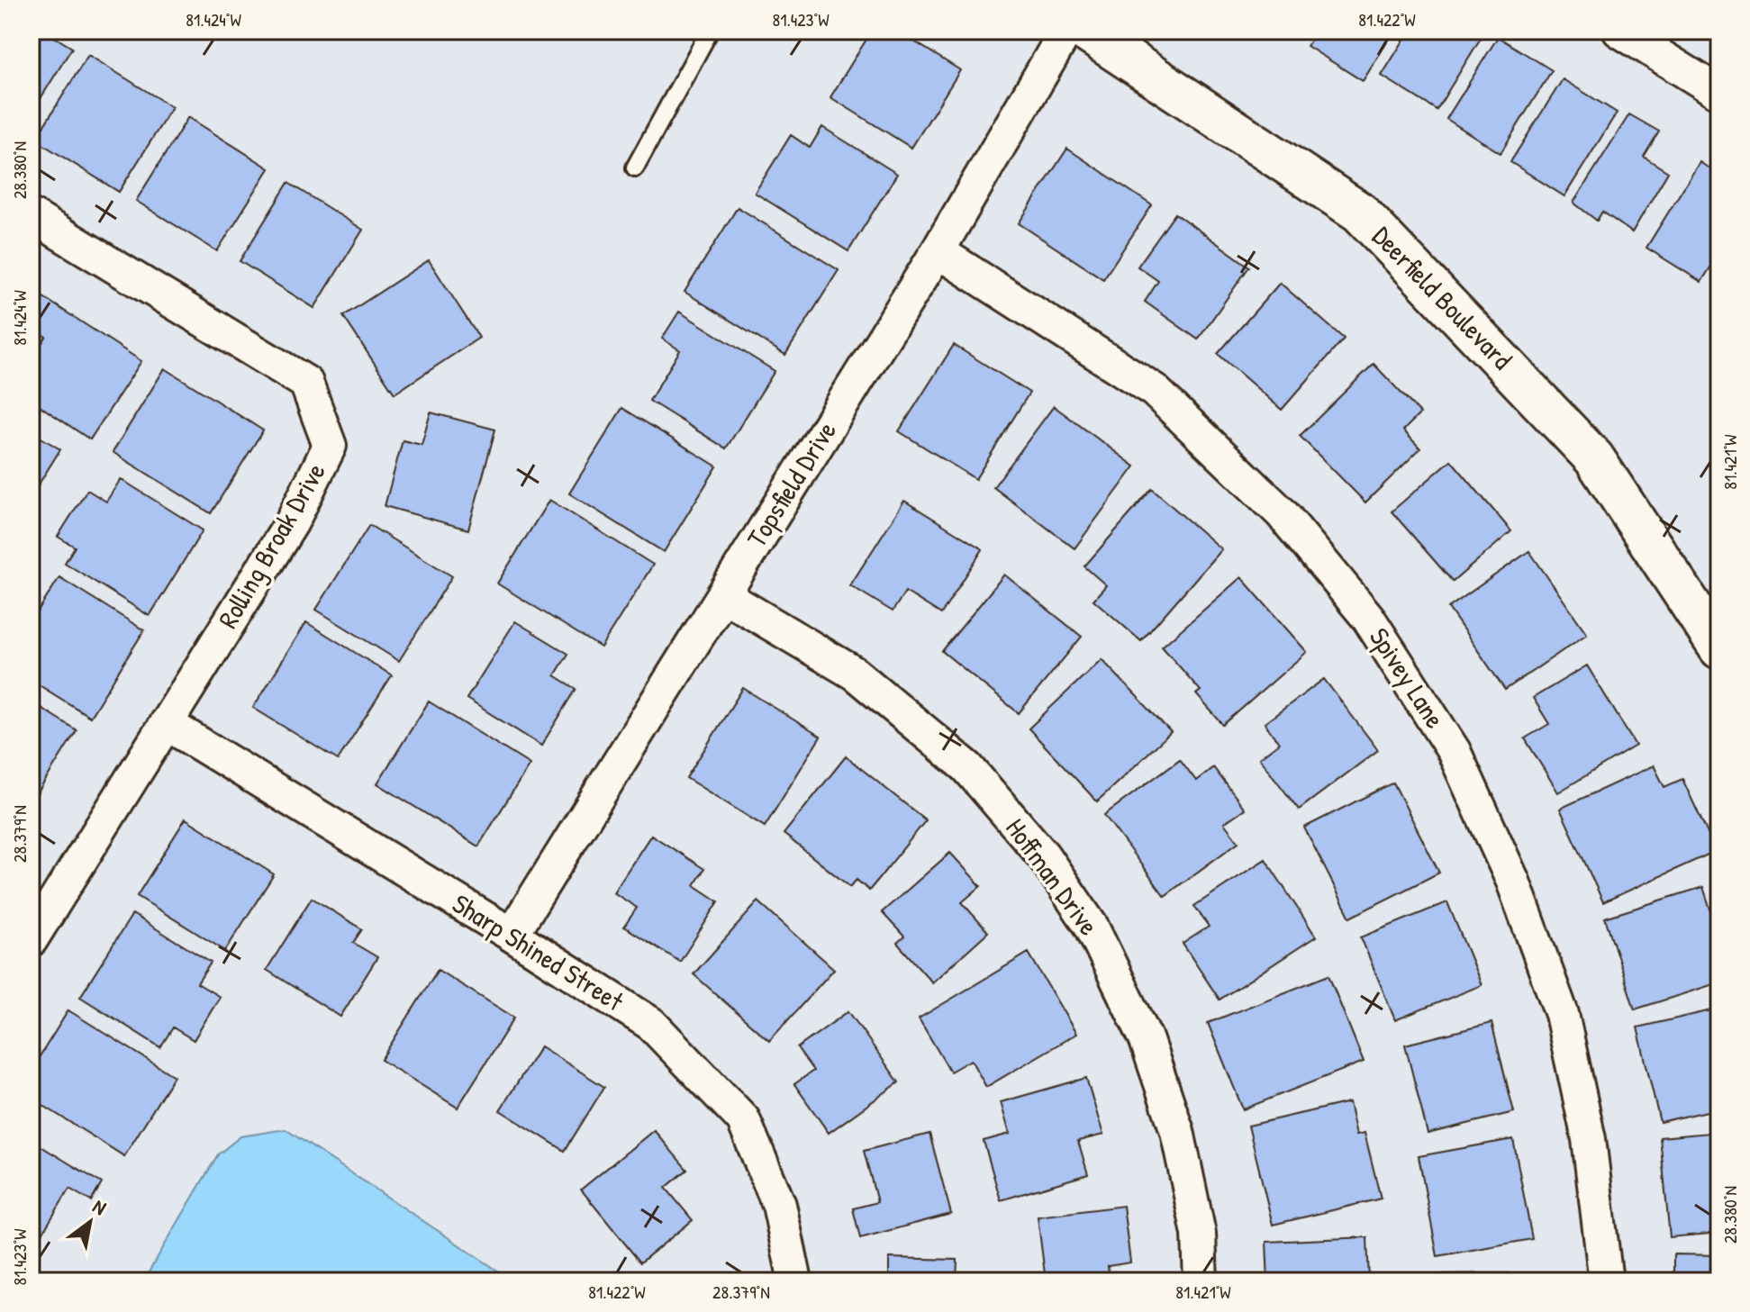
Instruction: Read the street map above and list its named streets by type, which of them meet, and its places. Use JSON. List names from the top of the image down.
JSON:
{
  "streets": {
    "street": [
      "Deerfield Boulevard",
      "Topsfield Drive",
      "Rolling Broak Drive",
      "Spivey Lane",
      "Hoffman Drive",
      "Sharp Shined Street"
    ]
  },
  "crossings": [
    ["Topsfield Drive", "Spivey Lane"],
    ["Topsfield Drive", "Hoffman Drive"],
    ["Topsfield Drive", "Sharp Shined Street"],
    ["Rolling Broak Drive", "Sharp Shined Street"]
  ],
  "north": "top right",
  "coordinates": [
    "81.424°W",
    "81.423°W",
    "81.422°W",
    "28.380°N",
    "81.421°W",
    "28.379°N"
  ]
}
